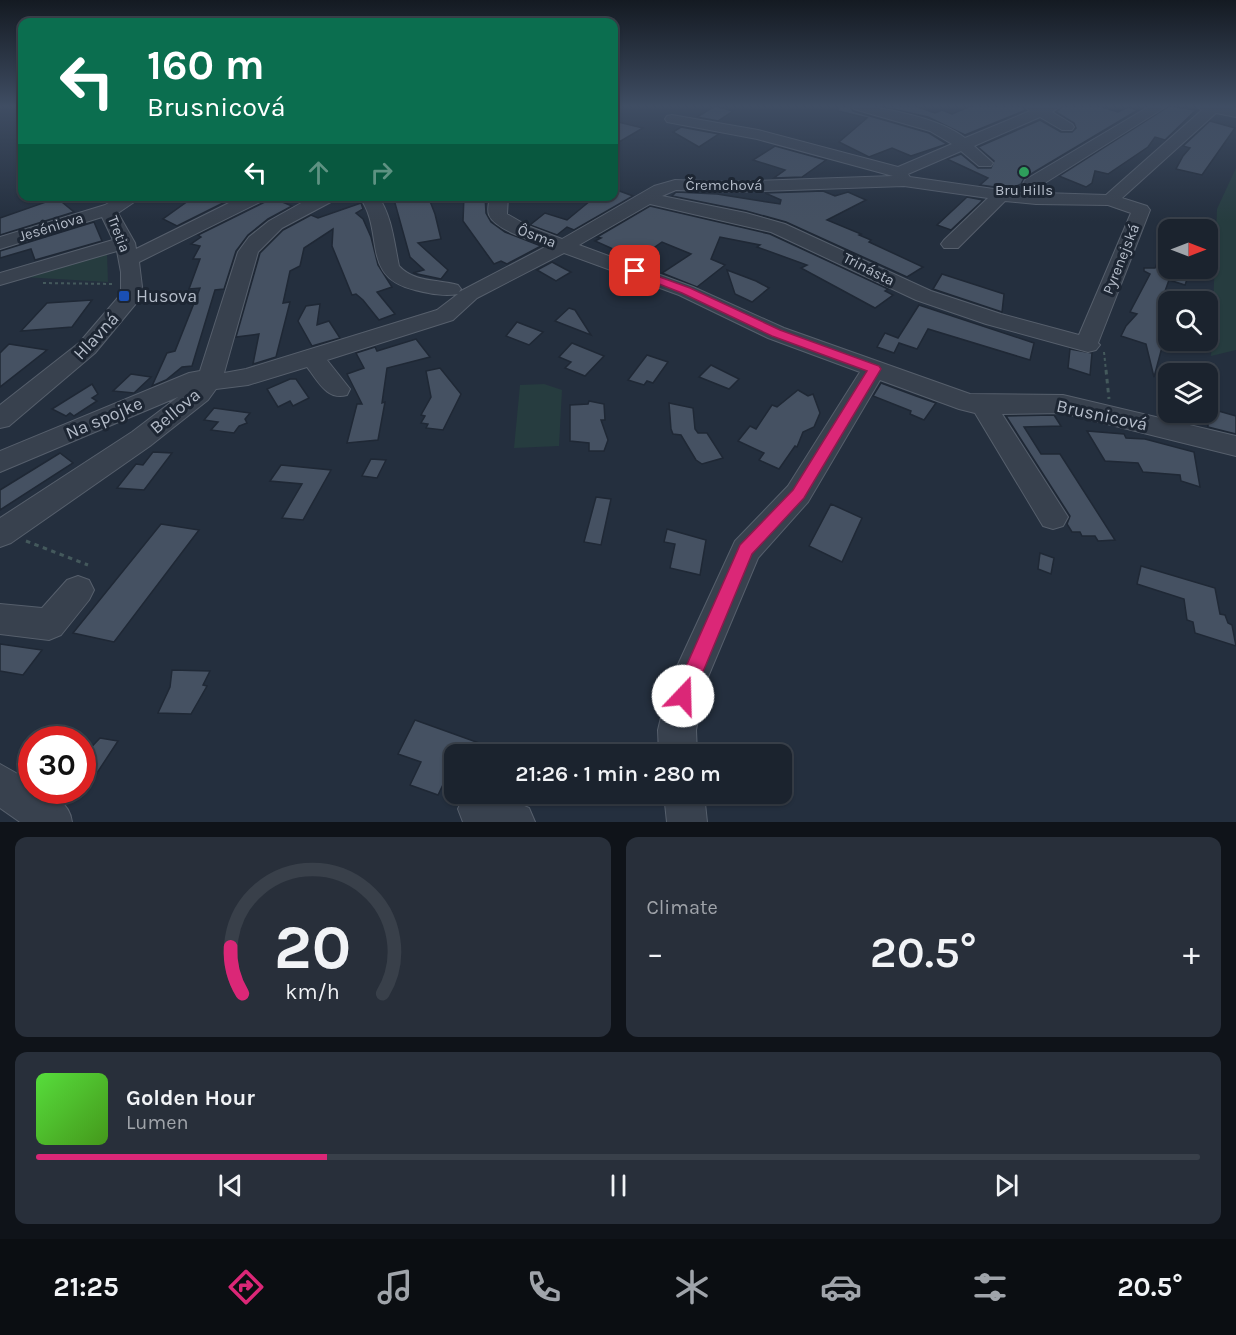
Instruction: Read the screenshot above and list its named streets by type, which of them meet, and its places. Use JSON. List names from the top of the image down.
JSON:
{
  "streets": {
    "street": [
      "Čremchová",
      "Jeséniova",
      "Tretia",
      "Ôsma",
      "Pyrenejská",
      "Trinásta",
      "Hlavná",
      "Bellova",
      "Brusnicová",
      "Na spojke"
    ]
  },
  "crossings": [
    ["Čremchová", "Ôsma"],
    ["Čremchová", "Pyrenejská"],
    ["Čremchová", "Trinásta"],
    ["Čremchová", "Bellova"],
    ["Čremchová", "Brusnicová"],
    ["Čremchová", "Na spojke"],
    ["Jeséniova", "Tretia"],
    ["Tretia", "Hlavná"],
    ["Ôsma", "Brusnicová"],
    ["Pyrenejská", "Trinásta"],
    ["Bellova", "Na spojke"]
  ],
  "places": {
    "other": ["Bru Hills"],
    "transit": ["Husova"]
  },
  "north": "right",
  "page": {
    "turn": ["160 m", "Brusnicová"],
    "limit": "30",
    "trip": "21:26 · 1 min · 280 m",
    "tile": "Climate",
    "heat": ["−", "20.5°", "+"],
    "song": ["Golden Hour", "Lumen"],
    "tabs": ["21:25", "20.5°"],
    "gauge": ["20", "km/h"]
  }
}
